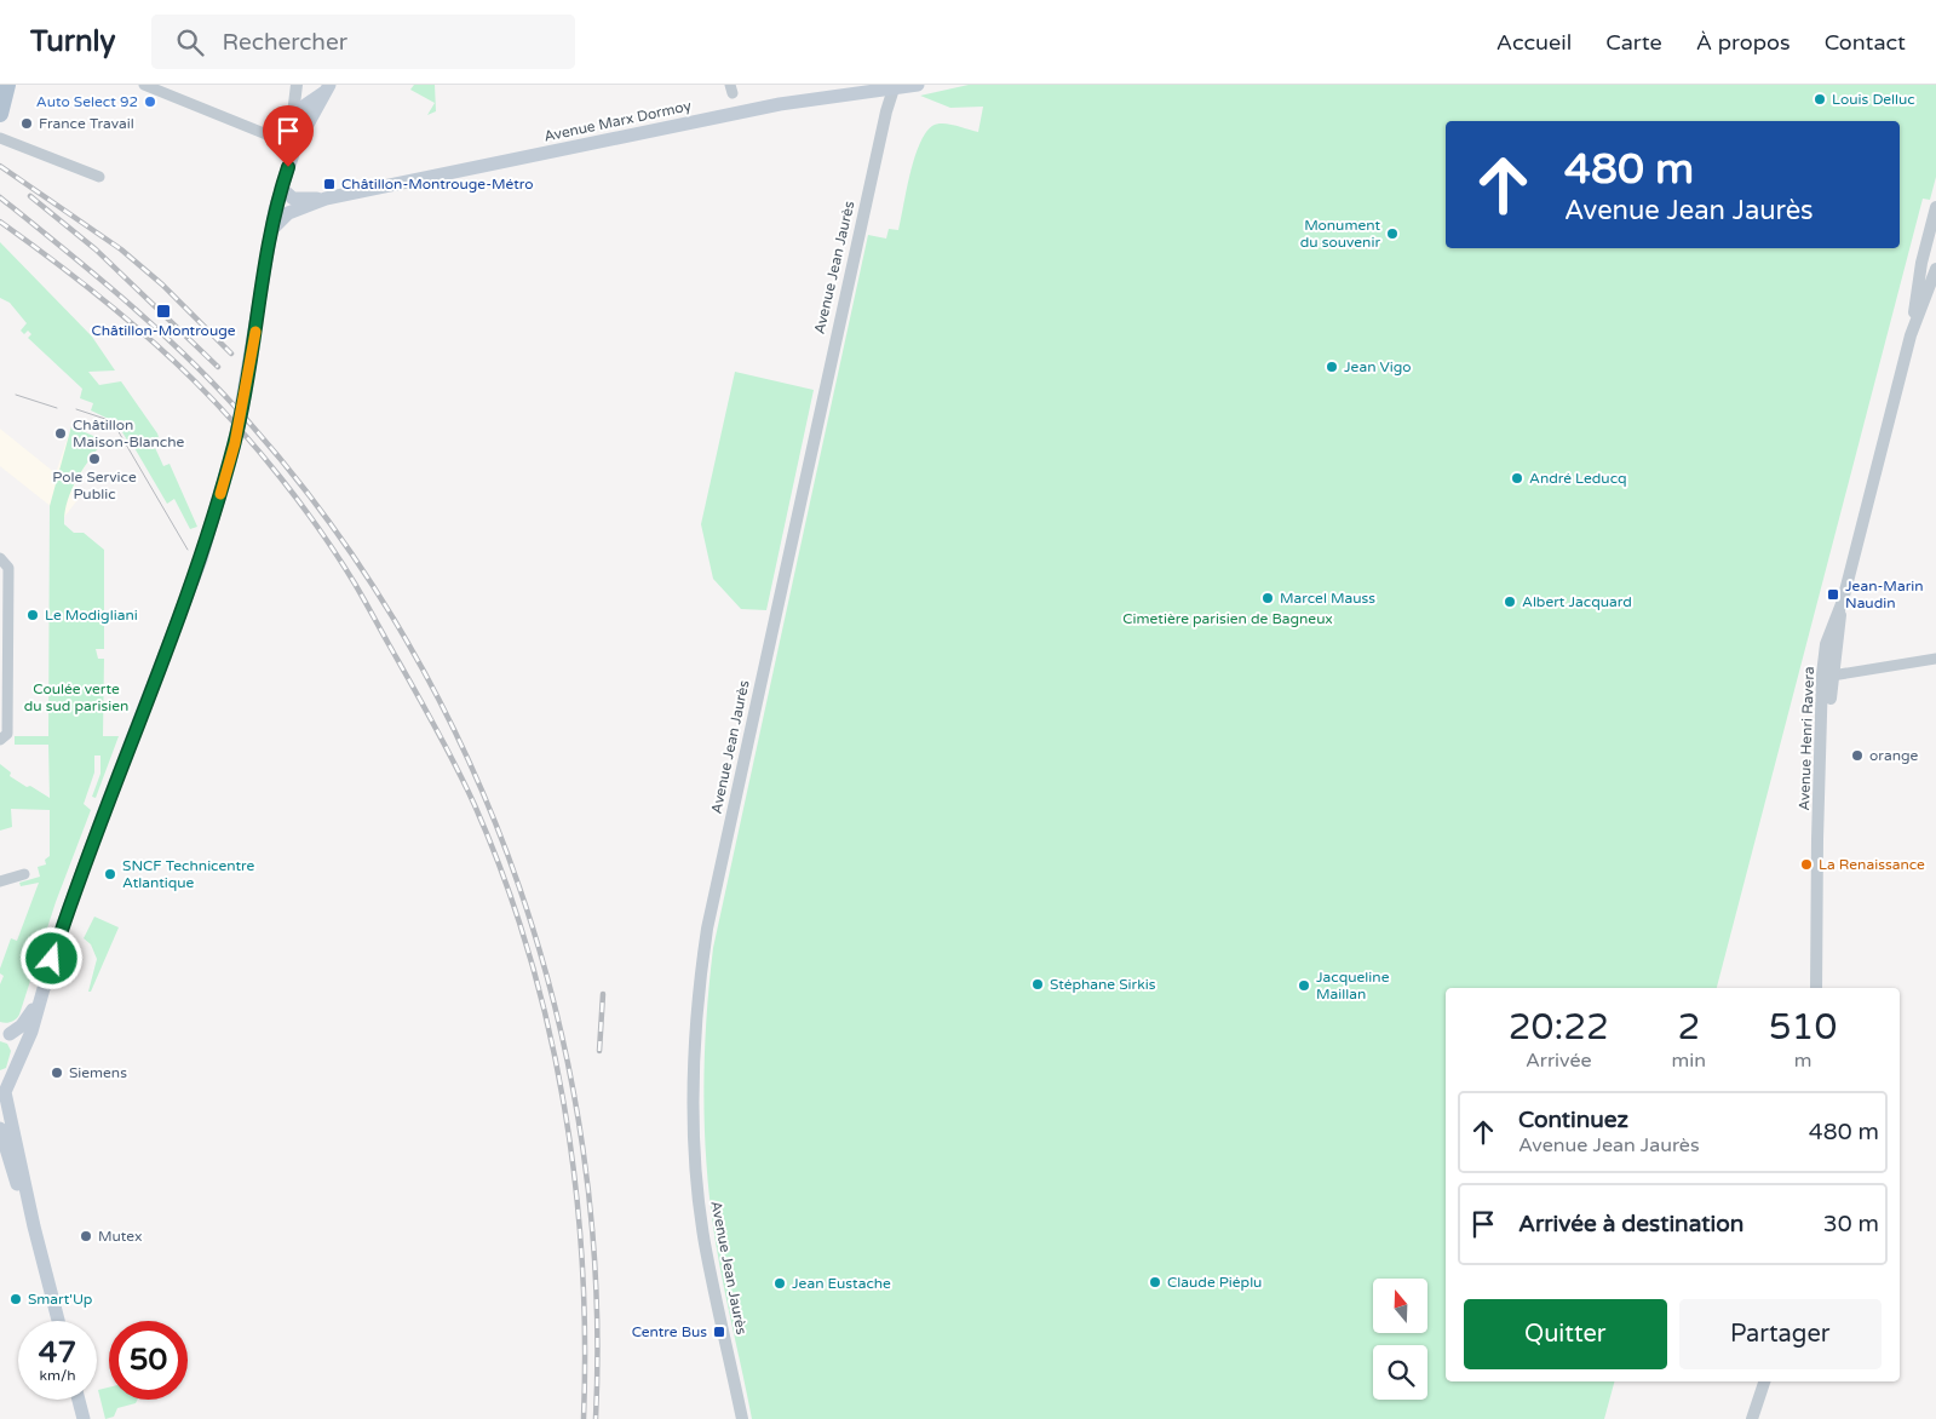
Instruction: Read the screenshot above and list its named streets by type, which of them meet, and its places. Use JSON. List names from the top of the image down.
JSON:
{
  "streets": {
    "main road": ["Avenue Marx Dormoy"],
    "street": ["Avenue Jean Jaurès", "Avenue Henri Ravera"]
  },
  "crossings": [
    ["Avenue Marx Dormoy", "Avenue Jean Jaurès"]
  ],
  "parks": ["Cimetière parisien de Bagneux", "Coulée verte du sud parisien"],
  "places": {
    "other": [
      "Louis Delluc",
      "Auto Select 92",
      "France Travail",
      "Monument du souvenir",
      "Jean Vigo",
      "Châtillon Maison-Blanche",
      "Pole Service Public",
      "André Leducq",
      "Marcel Mauss",
      "Albert Jacquard",
      "Le Modigliani",
      "orange",
      "La Renaissance",
      "SNCF Technicentre Atlantique",
      "Stéphane Sirkis",
      "Jacqueline Maillan",
      "Siemens",
      "Mutex",
      "Claude Piéplu",
      "Jean Eustache",
      "Smart'Up"
    ],
    "transit": [
      "Châtillon-Montrouge-Métro",
      "Châtillon-Montrouge",
      "Jean-Marin Naudin",
      "Centre Bus"
    ]
  },
  "north": "top",
  "page": {
    "header": "Turnly",
    "search": "Rechercher",
    "nav": [
      "Accueil",
      "Carte",
      "À propos",
      "Contact"
    ],
    "turn": ["480 m", "Avenue Jean Jaurès"],
    "eta": [
      "20:22",
      "Arrivée",
      "2",
      "min",
      "510",
      "m"
    ],
    "list": [
      {
        "name": "Continuez",
        "note": "Avenue Jean Jaurès",
        "value": "480 m"
      },
      {
        "name": "Arrivée à destination",
        "value": "30 m"
      }
    ],
    "buttons": ["Quitter", "Partager"],
    "speed": "47 km/h",
    "limit": "50"
  }
}
